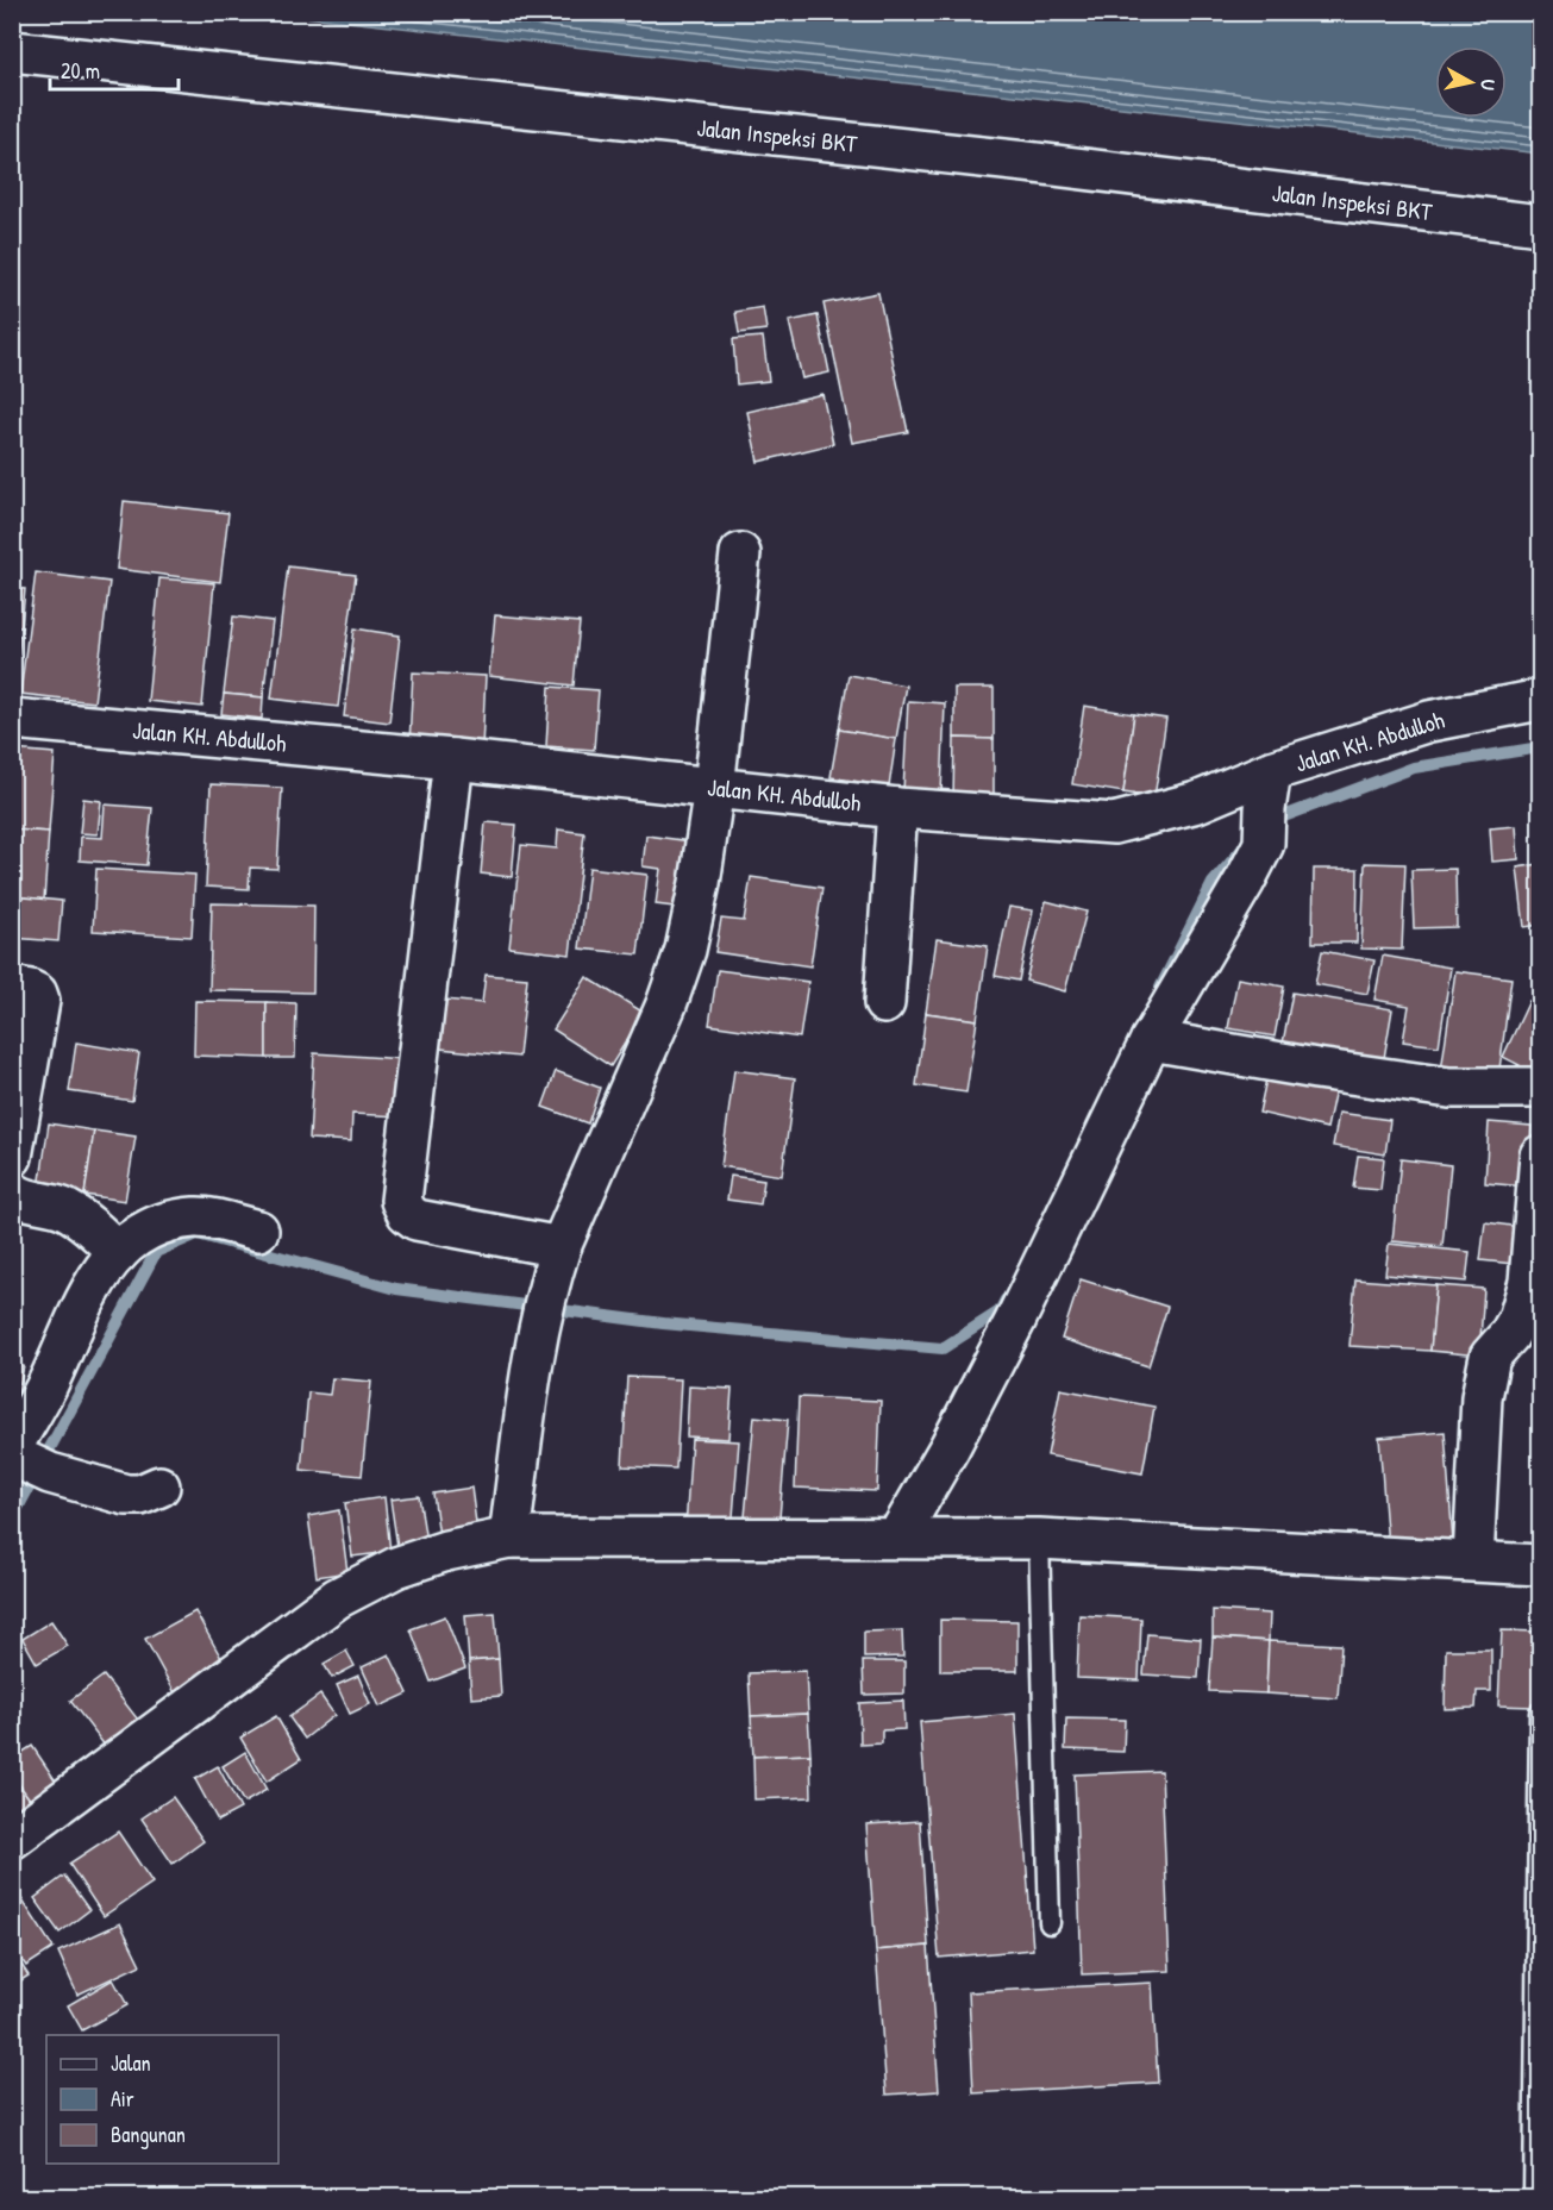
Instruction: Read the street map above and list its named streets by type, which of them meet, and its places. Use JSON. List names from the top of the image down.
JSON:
{
  "streets": {
    "street": ["Jalan Inspeksi BKT", "Jalan KH. Abdulloh"]
  },
  "legend": ["Jalan", "Air", "Bangunan"],
  "scale_bar": "20 m",
  "north": "right"
}
